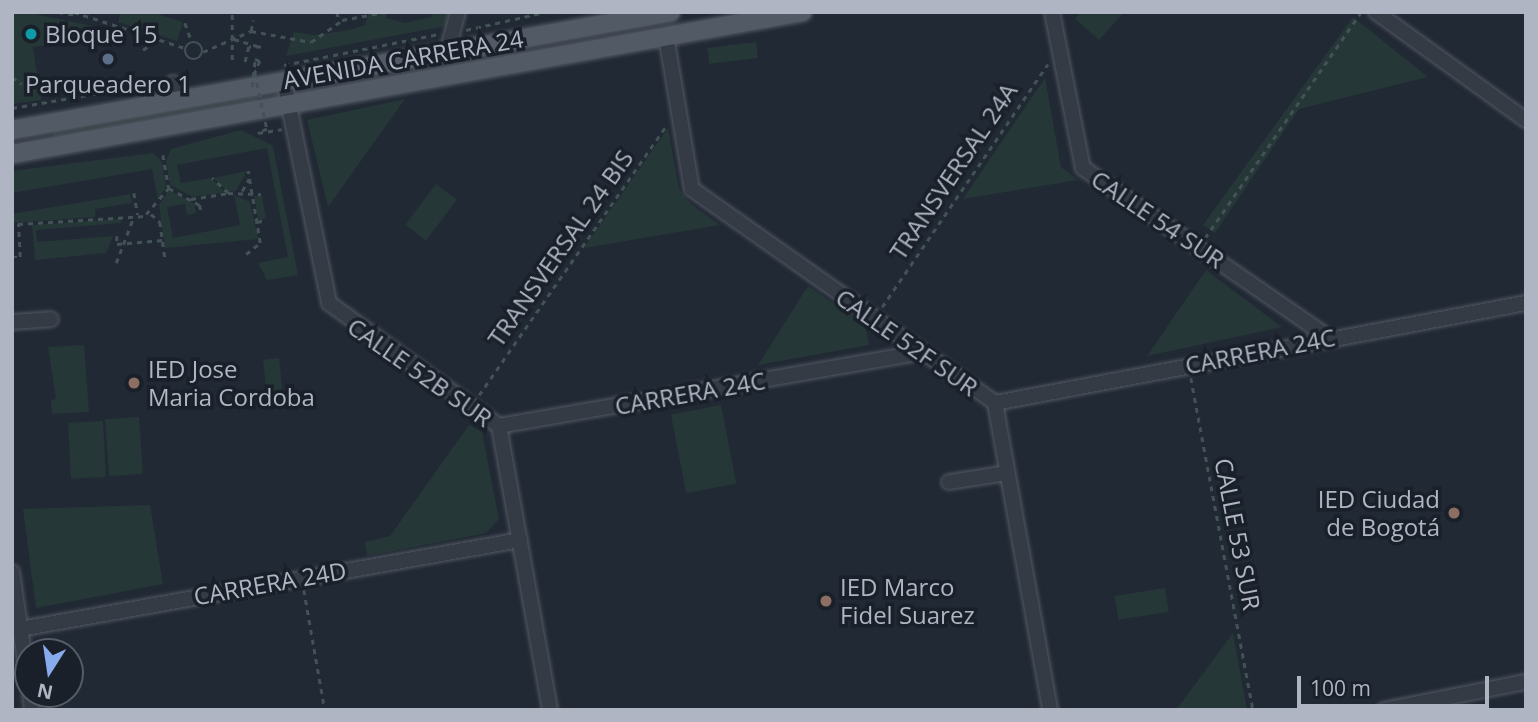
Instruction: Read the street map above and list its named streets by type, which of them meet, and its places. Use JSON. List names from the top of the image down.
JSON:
{
  "streets": {
    "main road": ["AVENIDA CARRERA 24"],
    "street": [
      "CALLE 54 SUR",
      "CALLE 52F SUR",
      "CARRERA 24C",
      "CALLE 52B SUR",
      "CARRERA 24D"
    ],
    "path": ["TRANSVERSAL 24A", "TRANSVERSAL 24 BIS", "CALLE 53 SUR"]
  },
  "crossings": [
    ["AVENIDA CARRERA 24", "CALLE 52F SUR"],
    ["AVENIDA CARRERA 24", "CALLE 52B SUR"],
    ["TRANSVERSAL 24A", "CALLE 54 SUR"],
    ["TRANSVERSAL 24A", "CALLE 52F SUR"],
    ["CALLE 54 SUR", "CARRERA 24C"],
    ["TRANSVERSAL 24 BIS", "CALLE 52F SUR"],
    ["TRANSVERSAL 24 BIS", "CALLE 52B SUR"],
    ["CALLE 52F SUR", "CARRERA 24C"],
    ["CARRERA 24C", "CALLE 52B SUR"],
    ["CARRERA 24C", "CALLE 53 SUR"],
    ["CALLE 52B SUR", "CARRERA 24D"]
  ],
  "places": [
    "Bloque 15",
    "Parqueadero 1",
    "IED Jose Maria Cordoba",
    "IED Ciudad de Bogotá",
    "IED Marco Fidel Suarez"
  ],
  "scale_bar": "100 m",
  "north": "bottom"
}
